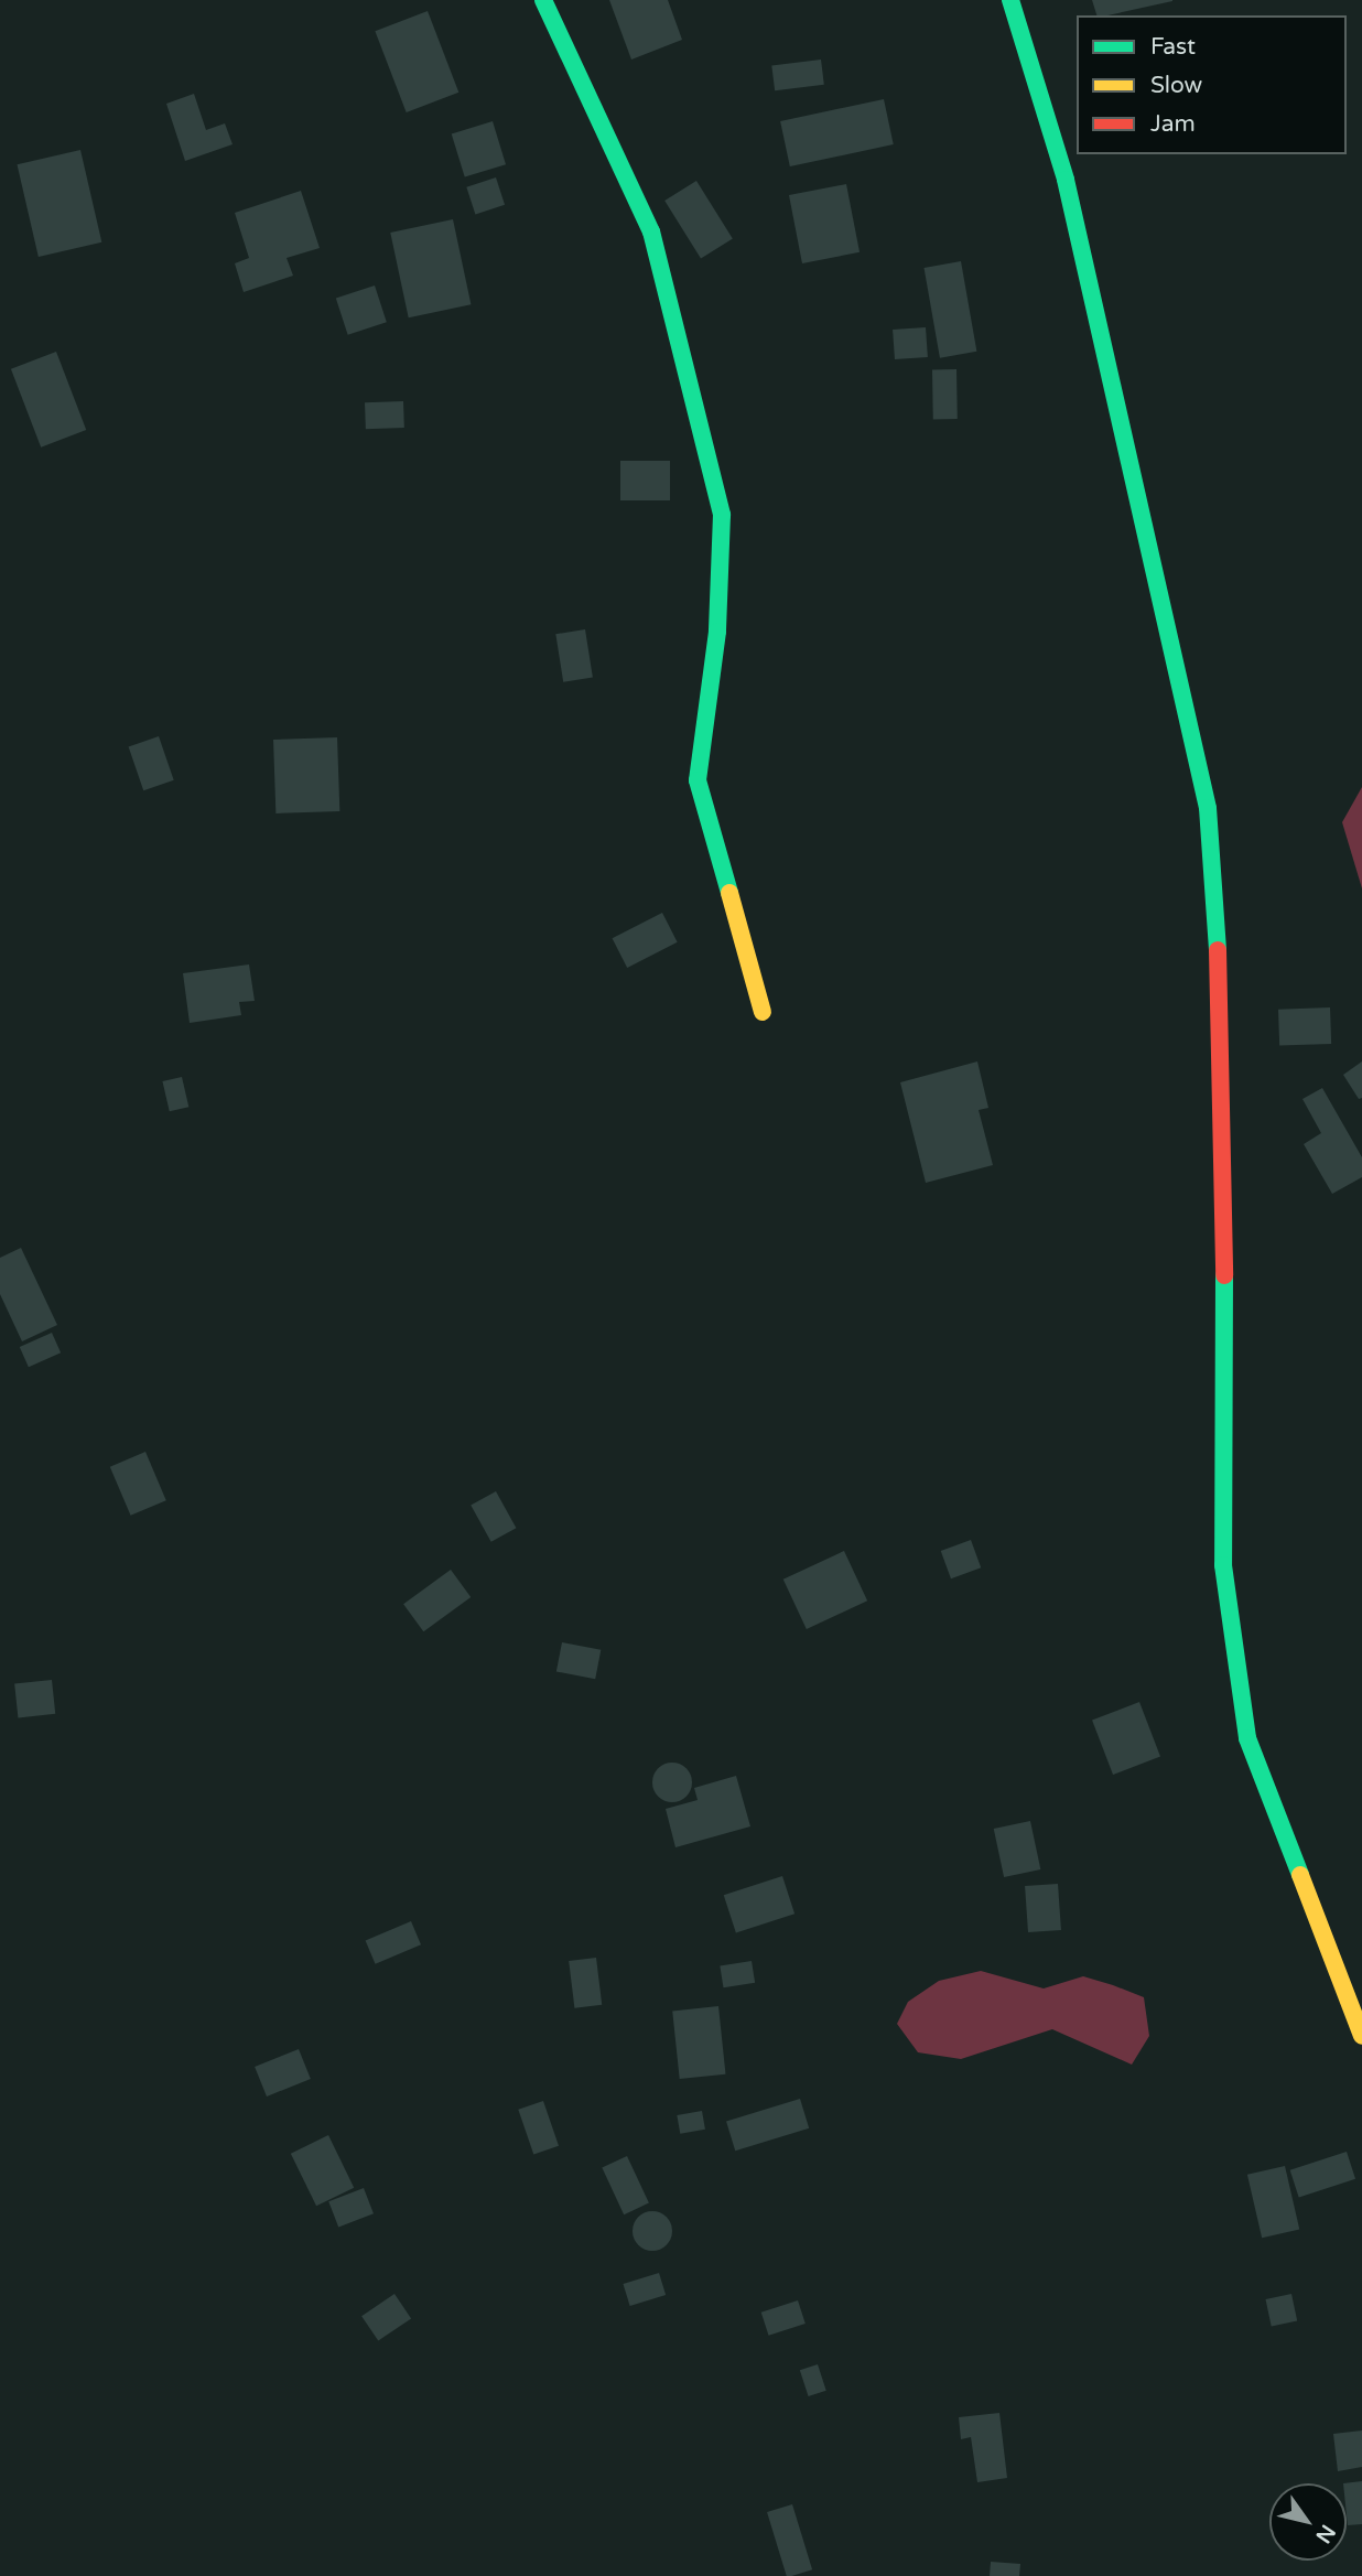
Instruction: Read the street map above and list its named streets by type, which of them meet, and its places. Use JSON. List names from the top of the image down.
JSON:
{
  "legend": ["Fast", "Slow", "Jam"],
  "north": "bottom right"
}
